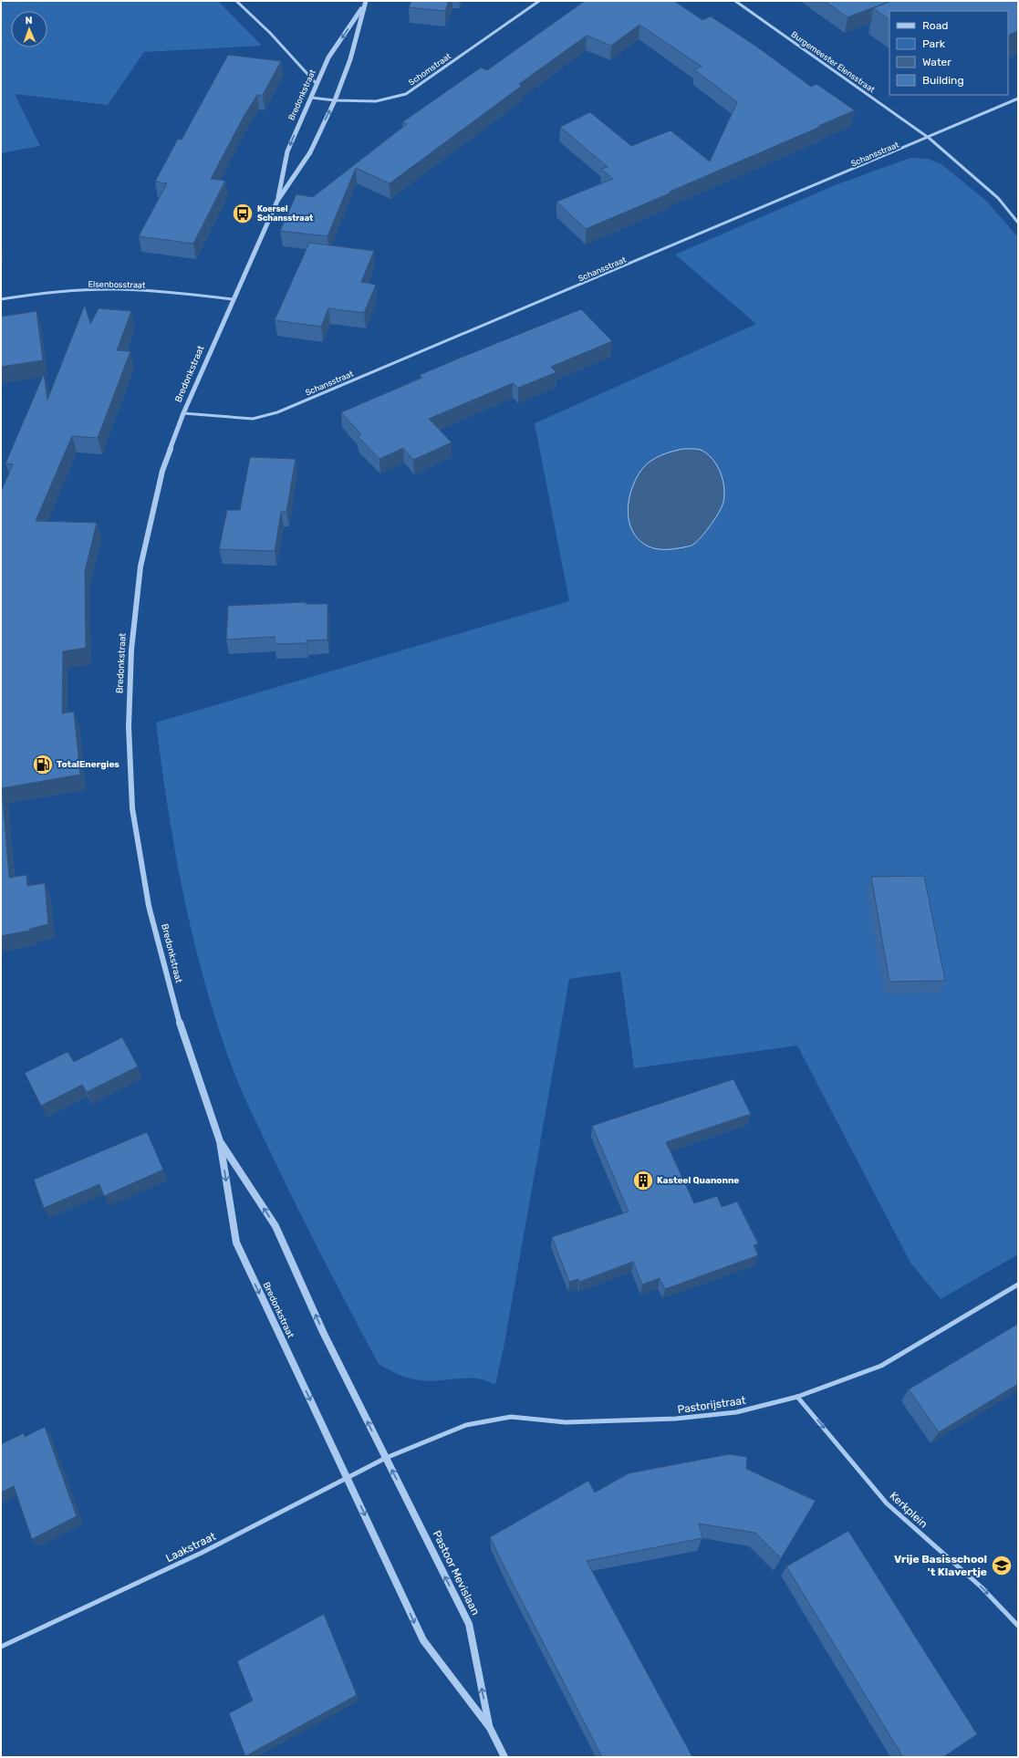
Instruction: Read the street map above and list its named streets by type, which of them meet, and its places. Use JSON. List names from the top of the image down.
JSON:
{
  "streets": {
    "street": [
      "Burgemeester Elensstraat",
      "Schomstraat",
      "Bredonkstraat",
      "Schansstraat",
      "Elsenbosstraat",
      "Pastorijstraat",
      "Kerkplein",
      "Laakstraat",
      "Pastoor Mevislaan"
    ]
  },
  "crossings": [
    ["Burgemeester Elensstraat", "Schansstraat"],
    ["Schomstraat", "Bredonkstraat"],
    ["Bredonkstraat", "Schansstraat"],
    ["Bredonkstraat", "Elsenbosstraat"],
    ["Bredonkstraat", "Pastorijstraat"],
    ["Bredonkstraat", "Laakstraat"],
    ["Bredonkstraat", "Pastoor Mevislaan"],
    ["Pastorijstraat", "Kerkplein"],
    ["Pastorijstraat", "Laakstraat"],
    ["Pastorijstraat", "Pastoor Mevislaan"],
    ["Laakstraat", "Pastoor Mevislaan"]
  ],
  "one_way": ["Kerkplein"],
  "places": {
    "bus stop": ["Koersel Schansstraat"],
    "fuel station": ["TotalEnergies"],
    "building": ["Kasteel Quanonne"],
    "school or university": ["Vrije Basisschool 't Klavertje"]
  },
  "legend": [
    "Road",
    "Park",
    "Water",
    "Building"
  ],
  "north": "top"
}
